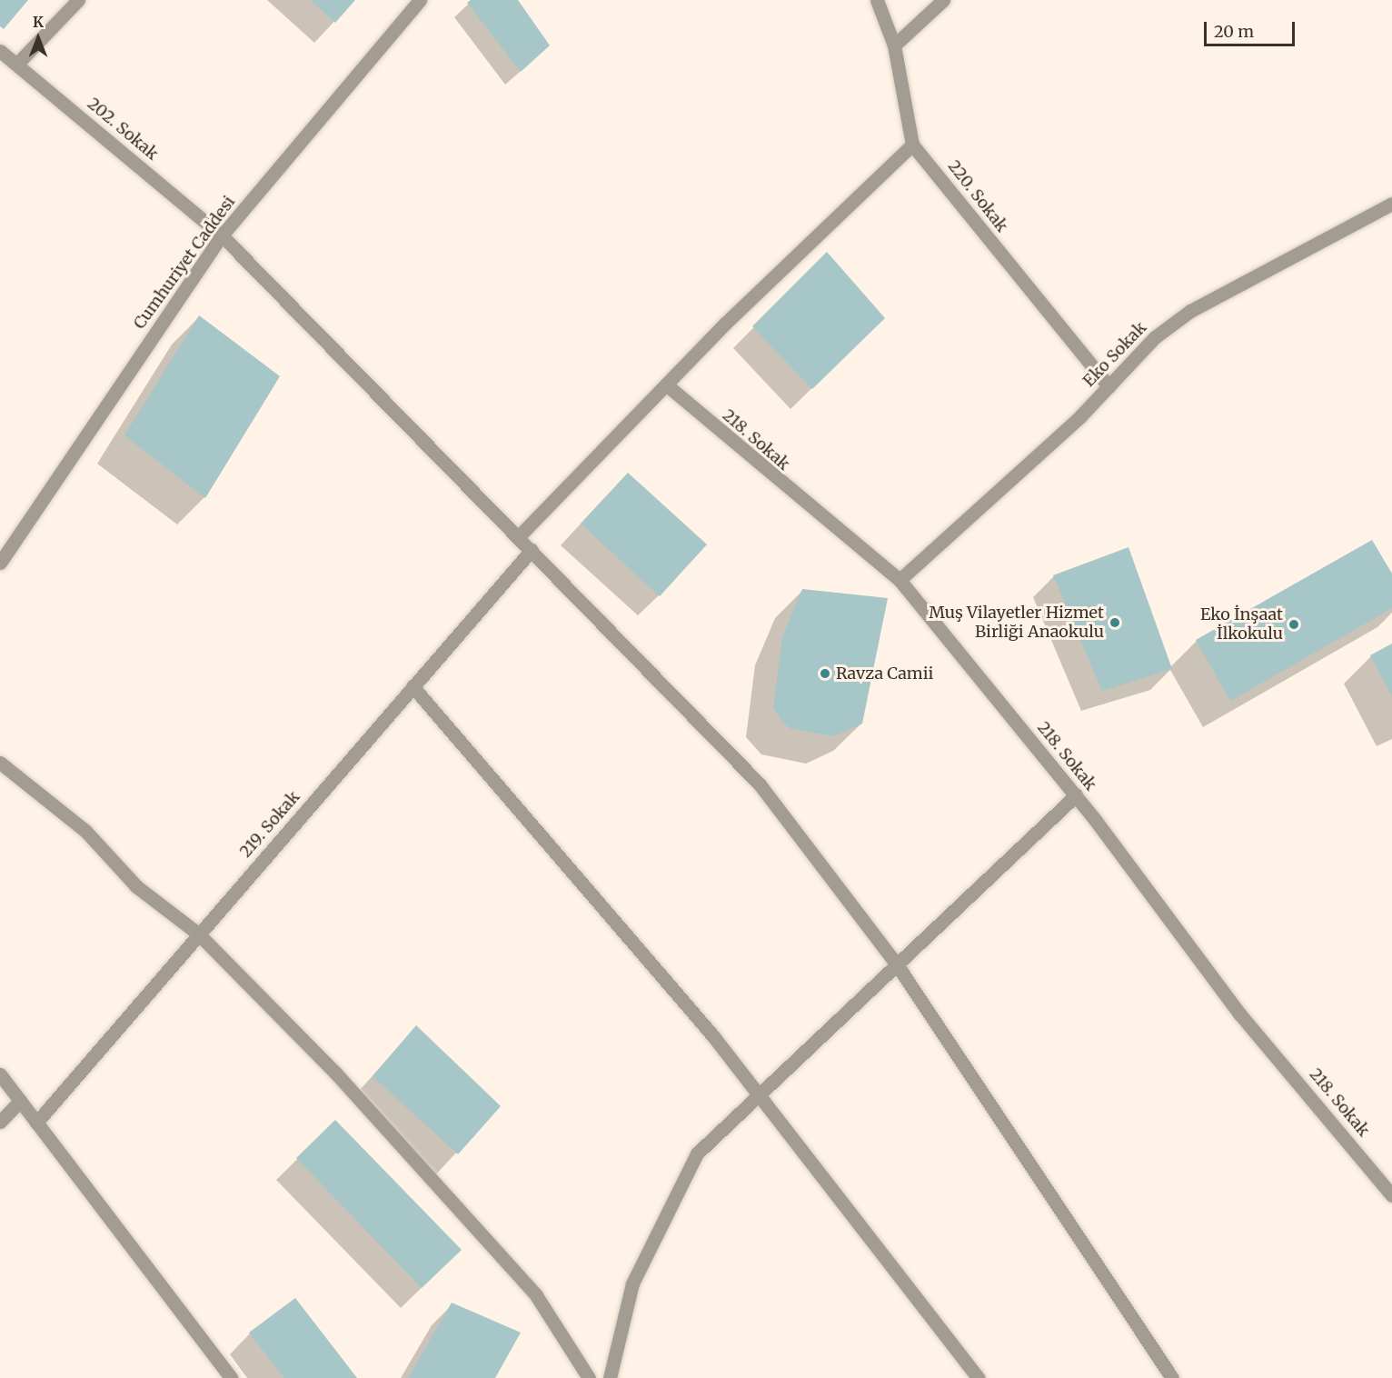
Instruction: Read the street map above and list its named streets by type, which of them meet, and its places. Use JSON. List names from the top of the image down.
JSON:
{
  "streets": {
    "street": [
      "202. Sokak",
      "220. Sokak",
      "Cumhuriyet Caddesi",
      "Eko Sokak",
      "218. Sokak",
      "219. Sokak"
    ]
  },
  "crossings": [
    ["202. Sokak", "Cumhuriyet Caddesi"],
    ["202. Sokak", "219. Sokak"],
    ["220. Sokak", "Eko Sokak"],
    ["Eko Sokak", "218. Sokak"]
  ],
  "places": ["Muş Vilayetler Hizmet Birliği Anaokulu", "Eko İnşaat İlkokulu", "Ravza Camii"],
  "scale_bar": "20 m",
  "north": "top"
}
